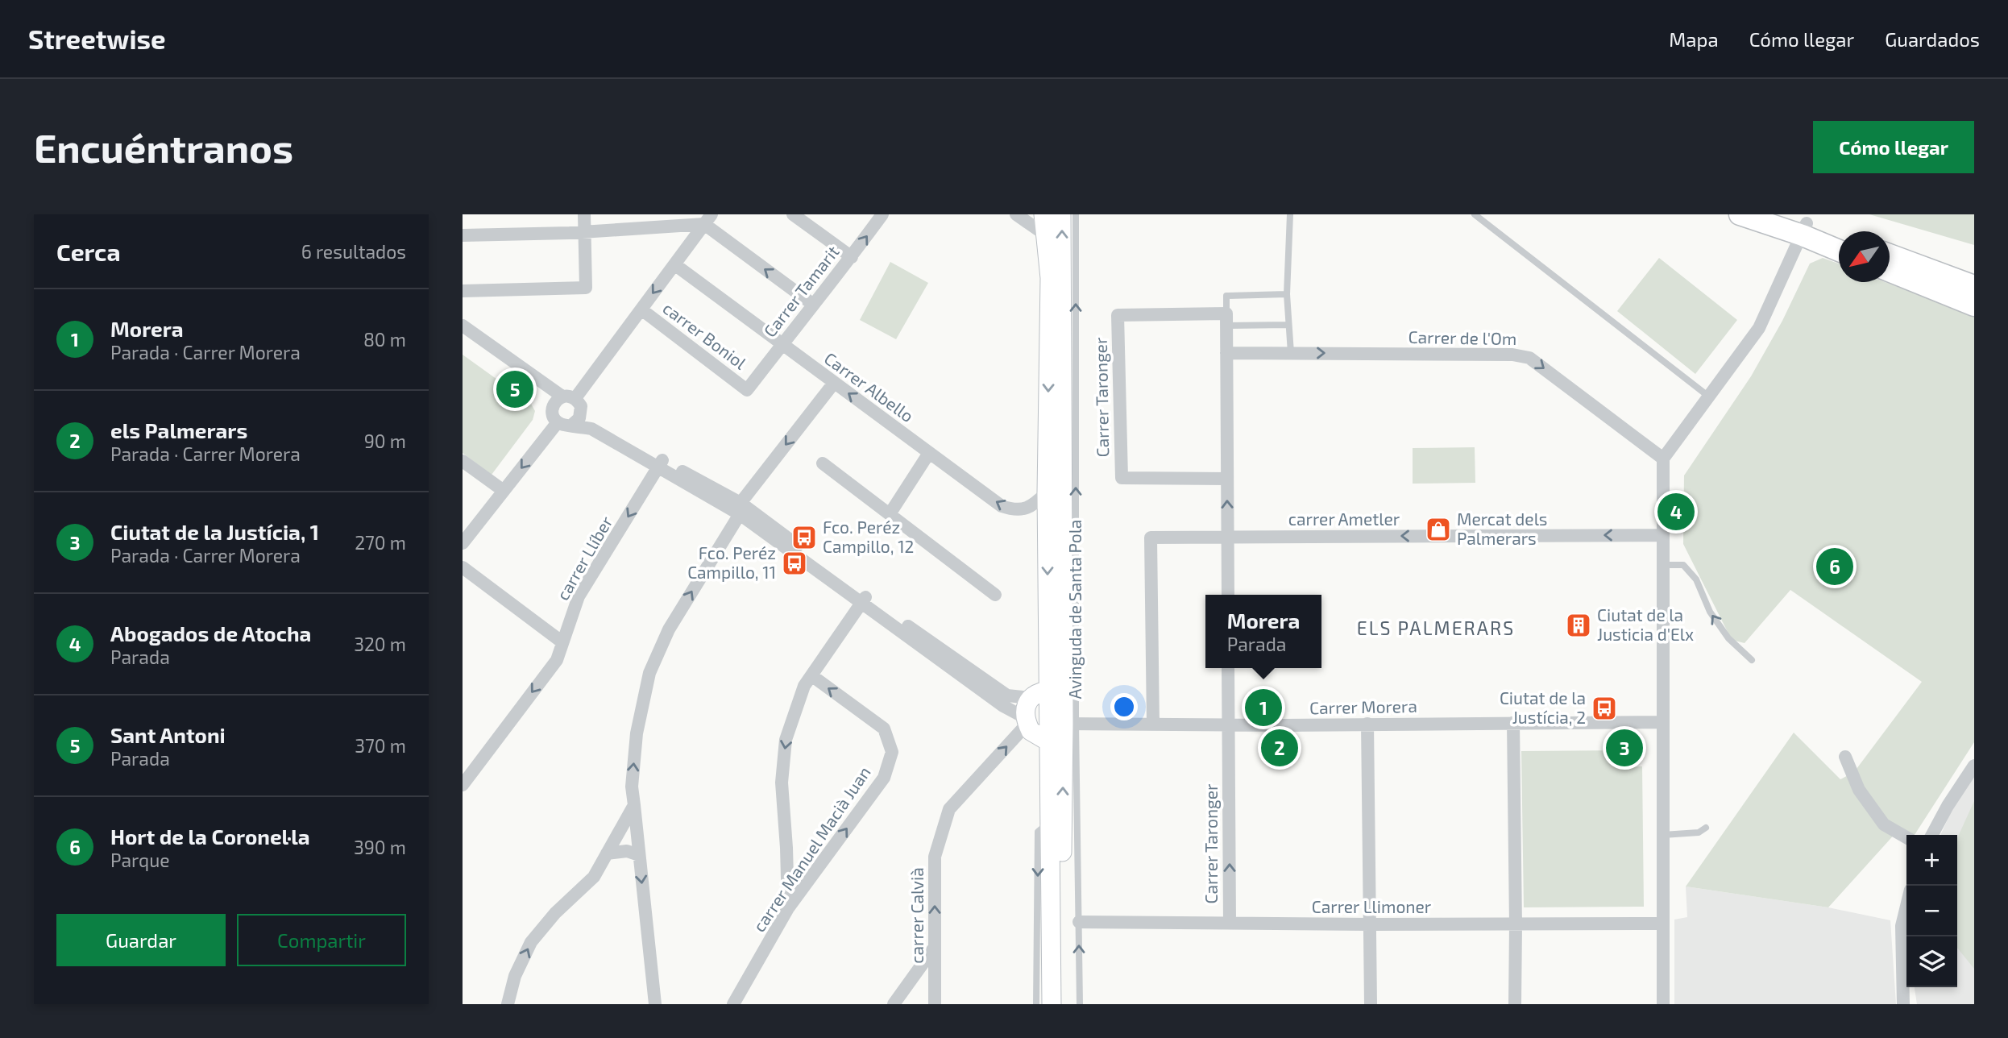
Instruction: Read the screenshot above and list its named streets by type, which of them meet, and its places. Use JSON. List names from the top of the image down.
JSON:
{
  "streets": {
    "main road": ["Avinguda de Santa Pola"],
    "street": [
      "Carrer Tamarit",
      "carrer Boniol",
      "Carrer de l'Om",
      "Carrer Albello",
      "Carrer Taronger",
      "carrer Ametler",
      "carrer Llíber",
      "Carrer Morera",
      "carrer Manuel Macià Juan",
      "Carrer Llimoner",
      "carrer Calvià"
    ]
  },
  "crossings": [
    ["Carrer Tamarit", "carrer Boniol"],
    ["Carrer Tamarit", "Carrer Albello"],
    ["Carrer Albello", "Avinguda de Santa Pola"],
    ["Carrer Taronger", "Carrer Morera"],
    ["Carrer Taronger", "Carrer Llimoner"],
    ["Avinguda de Santa Pola", "Carrer Morera"],
    ["Avinguda de Santa Pola", "Carrer Llimoner"],
    ["Avinguda de Santa Pola", "carrer Calvià"]
  ],
  "one_way": ["Carrer de l'Om", "carrer Ametler", "carrer Calvià"],
  "districts": ["ELS PALMERARS"],
  "places": {
    "shop": ["Mercat dels Palmerars"],
    "bus stop": ["Fco. Peréz Campillo, 12", "Fco. Peréz Campillo, 11", "Ciutat de la Justícia, 2"],
    "building": ["Ciutat de la Justicia d'Elx"]
  },
  "north": "bottom left",
  "page": {
    "header": "Streetwise",
    "nav": ["Mapa", "Cómo llegar", "Guardados"],
    "buttons": [
      "Cómo llegar",
      ["Guardar", "Compartir"]
    ],
    "title": "Encuéntranos",
    "heading": ["Cerca", "6 resultados"],
    "list": [
      {
        "mark": "1",
        "name": "Morera",
        "note": "Parada · Carrer Morera",
        "value": "80 m"
      },
      {
        "mark": "2",
        "name": "els Palmerars",
        "note": "Parada · Carrer Morera",
        "value": "90 m"
      },
      {
        "mark": "3",
        "name": "Ciutat de la Justícia, 1",
        "note": "Parada · Carrer Morera",
        "value": "270 m"
      },
      {
        "mark": "4",
        "name": "Abogados de Atocha",
        "note": "Parada",
        "value": "320 m"
      },
      {
        "mark": "5",
        "name": "Sant Antoni",
        "note": "Parada",
        "value": "370 m"
      },
      {
        "mark": "6",
        "name": "Hort de la Coronel·la",
        "note": "Parque",
        "value": "390 m"
      }
    ],
    "pins": [
      "5",
      "4",
      "6",
      "1",
      "2",
      "3"
    ],
    "popup": ["Morera", "Parada"],
    "map_buttons": ["+", "−"]
  }
}
